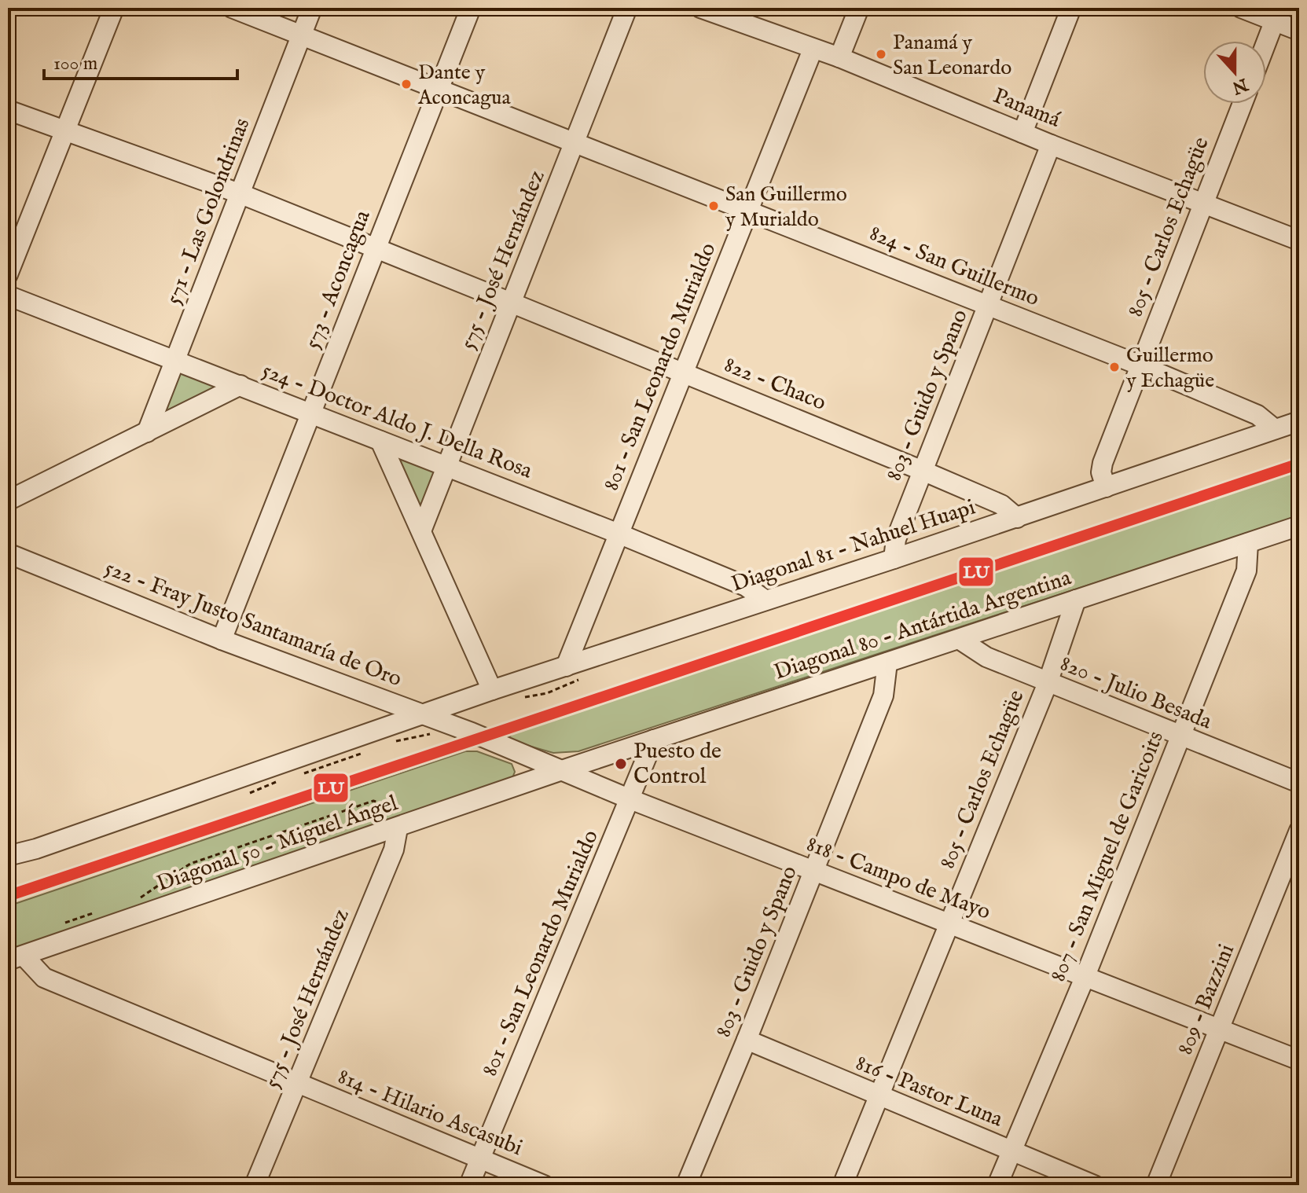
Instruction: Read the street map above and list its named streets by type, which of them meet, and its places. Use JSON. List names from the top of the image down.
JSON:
{
  "streets": {
    "street": [
      "Panamá",
      "571 - Las Golondrinas",
      "805 - Carlos Echagüe",
      "575 - José Hernández",
      "824 - San Guillermo",
      "573 - Aconcagua",
      "801 - San Leonardo Murialdo",
      "822 - Chaco",
      "803 - Guido y Spano",
      "524 - Doctor Aldo J. Della Rosa",
      "Diagonal 81 - Nahuel Huapi",
      "522 - Fray Justo Santamaría de Oro",
      "Diagonal 80 - Antártida Argentina",
      "820 - Julio Besada",
      "Diagonal 50 - Miguel Ángel",
      "807 - San Miguel de Garicoits",
      "818 - Campo de Mayo",
      "809 - Bazzini",
      "816 - Pastor Luna",
      "814 - Hilario Ascasubi"
    ]
  },
  "crossings": [
    ["Panamá", "805 - Carlos Echagüe"],
    ["Panamá", "801 - San Leonardo Murialdo"],
    ["Panamá", "803 - Guido y Spano"],
    ["571 - Las Golondrinas", "824 - San Guillermo"],
    ["571 - Las Golondrinas", "822 - Chaco"],
    ["571 - Las Golondrinas", "524 - Doctor Aldo J. Della Rosa"],
    ["805 - Carlos Echagüe", "824 - San Guillermo"],
    ["805 - Carlos Echagüe", "Diagonal 81 - Nahuel Huapi"],
    ["805 - Carlos Echagüe", "Diagonal 80 - Antártida Argentina"],
    ["805 - Carlos Echagüe", "820 - Julio Besada"],
    ["805 - Carlos Echagüe", "818 - Campo de Mayo"],
    ["805 - Carlos Echagüe", "816 - Pastor Luna"],
    ["575 - José Hernández", "824 - San Guillermo"],
    ["575 - José Hernández", "822 - Chaco"],
    ["575 - José Hernández", "524 - Doctor Aldo J. Della Rosa"],
    ["575 - José Hernández", "Diagonal 50 - Miguel Ángel"],
    ["575 - José Hernández", "814 - Hilario Ascasubi"],
    ["824 - San Guillermo", "573 - Aconcagua"],
    ["824 - San Guillermo", "801 - San Leonardo Murialdo"],
    ["824 - San Guillermo", "803 - Guido y Spano"],
    ["824 - San Guillermo", "Diagonal 81 - Nahuel Huapi"],
    ["573 - Aconcagua", "822 - Chaco"],
    ["573 - Aconcagua", "524 - Doctor Aldo J. Della Rosa"],
    ["573 - Aconcagua", "522 - Fray Justo Santamaría de Oro"],
    ["801 - San Leonardo Murialdo", "822 - Chaco"],
    ["801 - San Leonardo Murialdo", "524 - Doctor Aldo J. Della Rosa"],
    ["801 - San Leonardo Murialdo", "Diagonal 81 - Nahuel Huapi"],
    ["801 - San Leonardo Murialdo", "Diagonal 80 - Antártida Argentina"],
    ["801 - San Leonardo Murialdo", "818 - Campo de Mayo"],
    ["801 - San Leonardo Murialdo", "814 - Hilario Ascasubi"],
    ["822 - Chaco", "803 - Guido y Spano"],
    ["822 - Chaco", "Diagonal 81 - Nahuel Huapi"],
    ["803 - Guido y Spano", "Diagonal 81 - Nahuel Huapi"],
    ["803 - Guido y Spano", "Diagonal 80 - Antártida Argentina"],
    ["803 - Guido y Spano", "818 - Campo de Mayo"],
    ["803 - Guido y Spano", "816 - Pastor Luna"],
    ["524 - Doctor Aldo J. Della Rosa", "Diagonal 81 - Nahuel Huapi"],
    ["Diagonal 81 - Nahuel Huapi", "522 - Fray Justo Santamaría de Oro"],
    ["522 - Fray Justo Santamaría de Oro", "818 - Campo de Mayo"],
    ["Diagonal 80 - Antártida Argentina", "820 - Julio Besada"],
    ["Diagonal 80 - Antártida Argentina", "Diagonal 50 - Miguel Ángel"],
    ["Diagonal 80 - Antártida Argentina", "807 - San Miguel de Garicoits"],
    ["Diagonal 80 - Antártida Argentina", "818 - Campo de Mayo"],
    ["820 - Julio Besada", "807 - San Miguel de Garicoits"],
    ["Diagonal 50 - Miguel Ángel", "818 - Campo de Mayo"],
    ["Diagonal 50 - Miguel Ángel", "814 - Hilario Ascasubi"],
    ["807 - San Miguel de Garicoits", "818 - Campo de Mayo"],
    ["807 - San Miguel de Garicoits", "816 - Pastor Luna"],
    ["818 - Campo de Mayo", "809 - Bazzini"]
  ],
  "places": [
    "Panamá y San Leonardo",
    "Dante y Aconcagua",
    "San Guillermo y Murialdo",
    "Guillermo y Echagüe",
    "Puesto de Control"
  ],
  "lines": ["transit line LU"],
  "scale_bar": "100 m",
  "north": "bottom"
}
